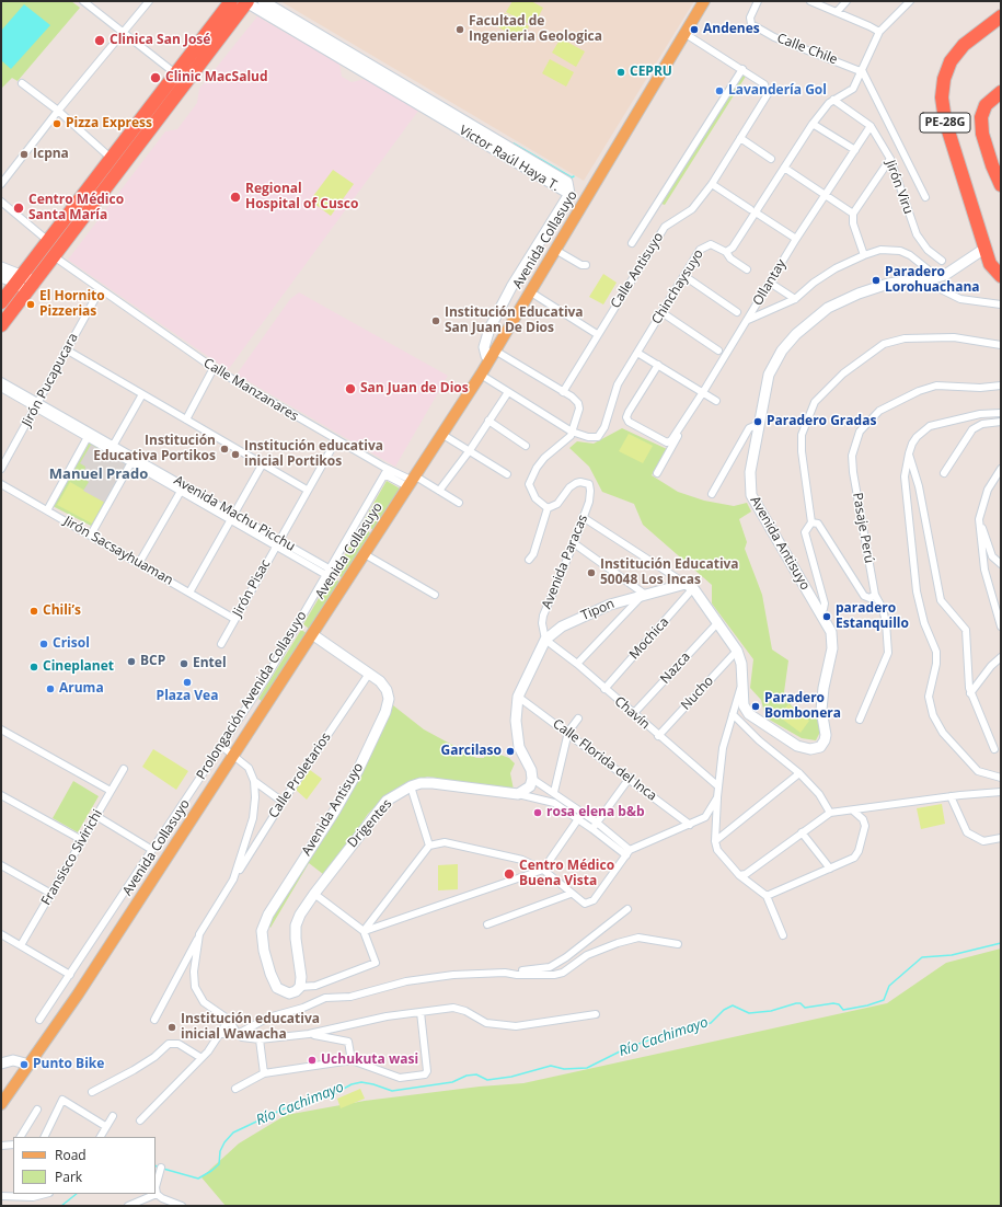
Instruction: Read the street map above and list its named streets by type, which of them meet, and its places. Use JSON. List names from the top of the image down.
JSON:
{
  "streets": {
    "highway": ["PE-28G"],
    "main road": ["Avenida Collasuyo"],
    "street": [
      "Calle Chile",
      "Victor Raúl Haya T.",
      "Jirón Viru",
      "Calle Antisuyo",
      "Ollantay",
      "Chinchaysuyo",
      "Jirón Pucapucara",
      "Calle Manzanares",
      "Avenida Machu Picchu",
      "Pasaje Perú",
      "Avenida Antisuyo",
      "Jirón Sacsayhuaman",
      "Avenida Paracas",
      "Jirón Pisac",
      "Tipon",
      "Mochica",
      "Nazca",
      "Nucho",
      "Prolongación Avenida Collasuyo",
      "Chavín",
      "Calle Florida del Inca",
      "Calle Proletarios",
      "Drigentes",
      "Fransisco Sivirichi"
    ]
  },
  "crossings": [
    ["Calle Chile", "Chinchaysuyo"],
    ["PE-28G", "Avenida Antisuyo"],
    ["Victor Raúl Haya T.", "Avenida Collasuyo"],
    ["Jirón Viru", "Ollantay"],
    ["Jirón Viru", "Chinchaysuyo"],
    ["Avenida Collasuyo", "Calle Manzanares"],
    ["Avenida Collasuyo", "Avenida Antisuyo"],
    ["Jirón Pucapucara", "Calle Manzanares"],
    ["Jirón Pucapucara", "Avenida Machu Picchu"],
    ["Calle Manzanares", "Jirón Pisac"],
    ["Calle Manzanares", "Prolongación Avenida Collasuyo"],
    ["Avenida Machu Picchu", "Jirón Pisac"],
    ["Avenida Machu Picchu", "Prolongación Avenida Collasuyo"],
    ["Avenida Antisuyo", "Calle Proletarios"],
    ["Avenida Antisuyo", "Drigentes"],
    ["Jirón Sacsayhuaman", "Jirón Pisac"],
    ["Avenida Paracas", "Tipon"],
    ["Avenida Paracas", "Chavín"],
    ["Tipon", "Mochica"],
    ["Tipon", "Chavín"],
    ["Tipon", "Calle Florida del Inca"],
    ["Mochica", "Chavín"],
    ["Nazca", "Chavín"],
    ["Nucho", "Chavín"]
  ],
  "districts": ["Manuel Prado"],
  "water": ["Río Cachimayo"],
  "places": [
    "Facultad de Ingenieria Geologica",
    "Andenes",
    "Clinica San José",
    "CEPRU",
    "Clinic MacSalud",
    "Lavandería Gol",
    "Pizza Express",
    "Icpna",
    "Regional Hospital of Cusco",
    "Centro Médico Santa María",
    "Paradero Lorohuachana",
    "El Hornito Pizzerias",
    "Institución Educativa San Juan De Dios",
    "San Juan de Dios",
    "Paradero Gradas",
    "Institución Educativa Portikos",
    "Institución educativa inicial Portikos",
    "Institución Educativa 50048 Los Incas",
    "Chili’s",
    "paradero Estanquillo",
    "Crisol",
    "BCP",
    "Entel",
    "Cineplanet",
    "Plaza Vea",
    "Aruma",
    "Paradero Bombonera",
    "Garcilaso",
    "rosa elena b&b",
    "Centro Médico Buena Vista",
    "Institución educativa inicial Wawacha",
    "Uchukuta wasi",
    "Punto Bike"
  ],
  "legend": ["Road", "Park"]
}
